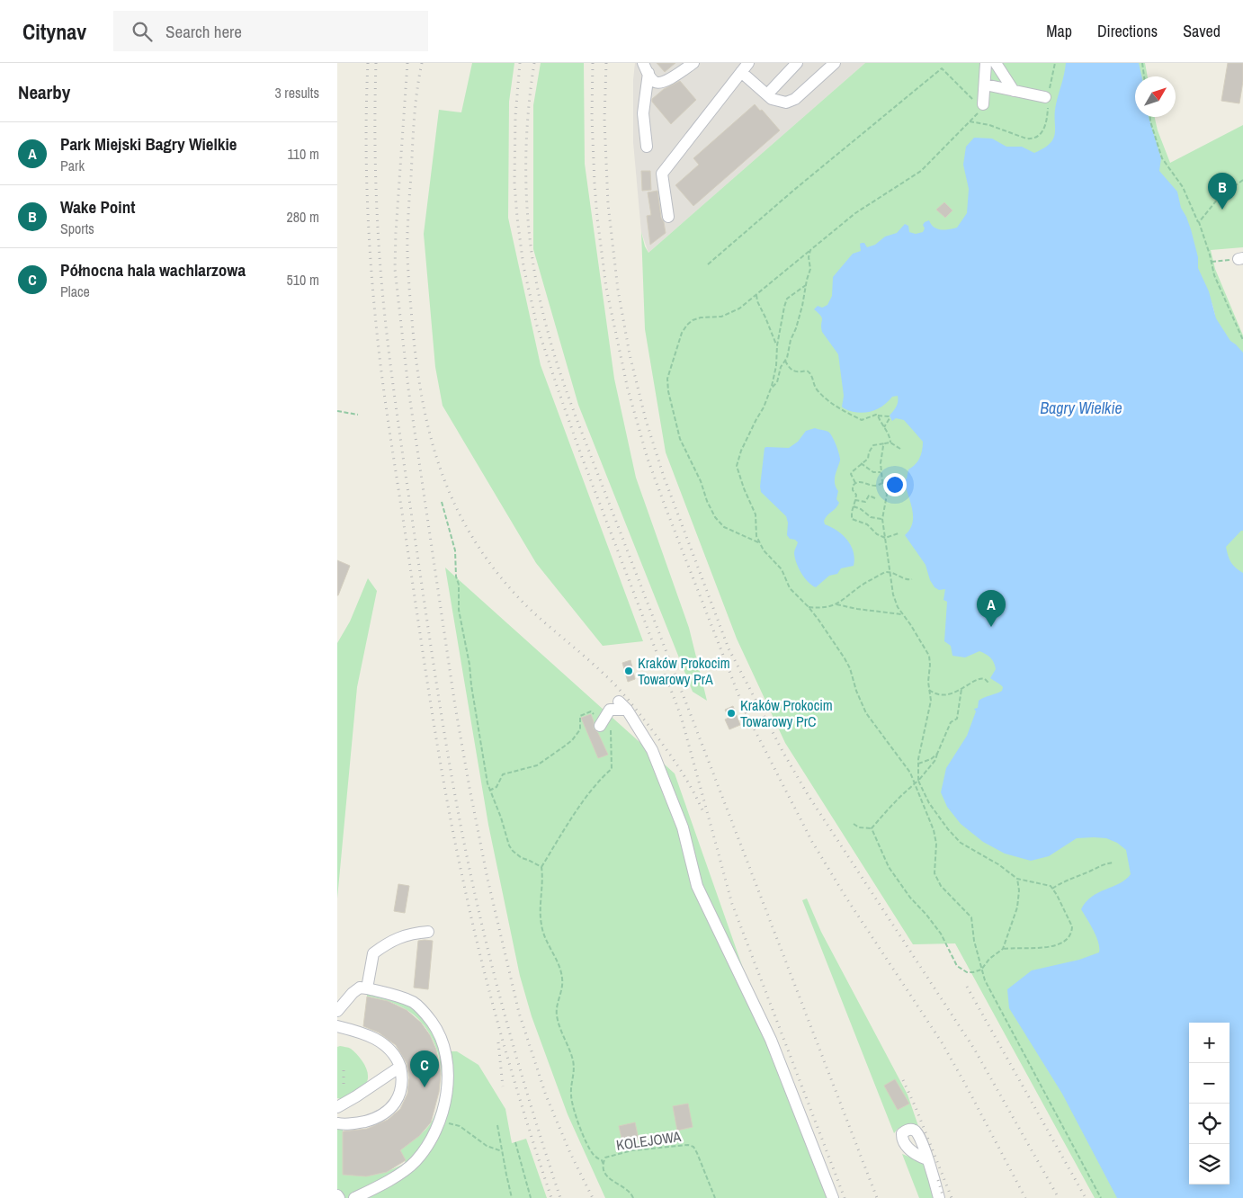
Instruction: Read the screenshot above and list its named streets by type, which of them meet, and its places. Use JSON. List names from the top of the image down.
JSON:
{
  "streets": {
    "path": ["KOLEJOWA"]
  },
  "water": ["Bagry Wielkie"],
  "places": ["Kraków Prokocim Towarowy PrA", "Kraków Prokocim Towarowy PrC"],
  "north": "top right",
  "page": {
    "header": "Citynav",
    "search": "Search here",
    "nav": ["Map", "Directions", "Saved"],
    "heading": ["Nearby", "3 results"],
    "list": [
      {
        "mark": "A",
        "name": "Park Miejski Bagry Wielkie",
        "note": "Park",
        "value": "110 m"
      },
      {
        "mark": "B",
        "name": "Wake Point",
        "note": "Sports",
        "value": "280 m"
      },
      {
        "mark": "C",
        "name": "Północna hala wachlarzowa",
        "note": "Place",
        "value": "510 m"
      }
    ],
    "pins": ["B", "A", "C"],
    "map_buttons": ["+", "−"]
  }
}
